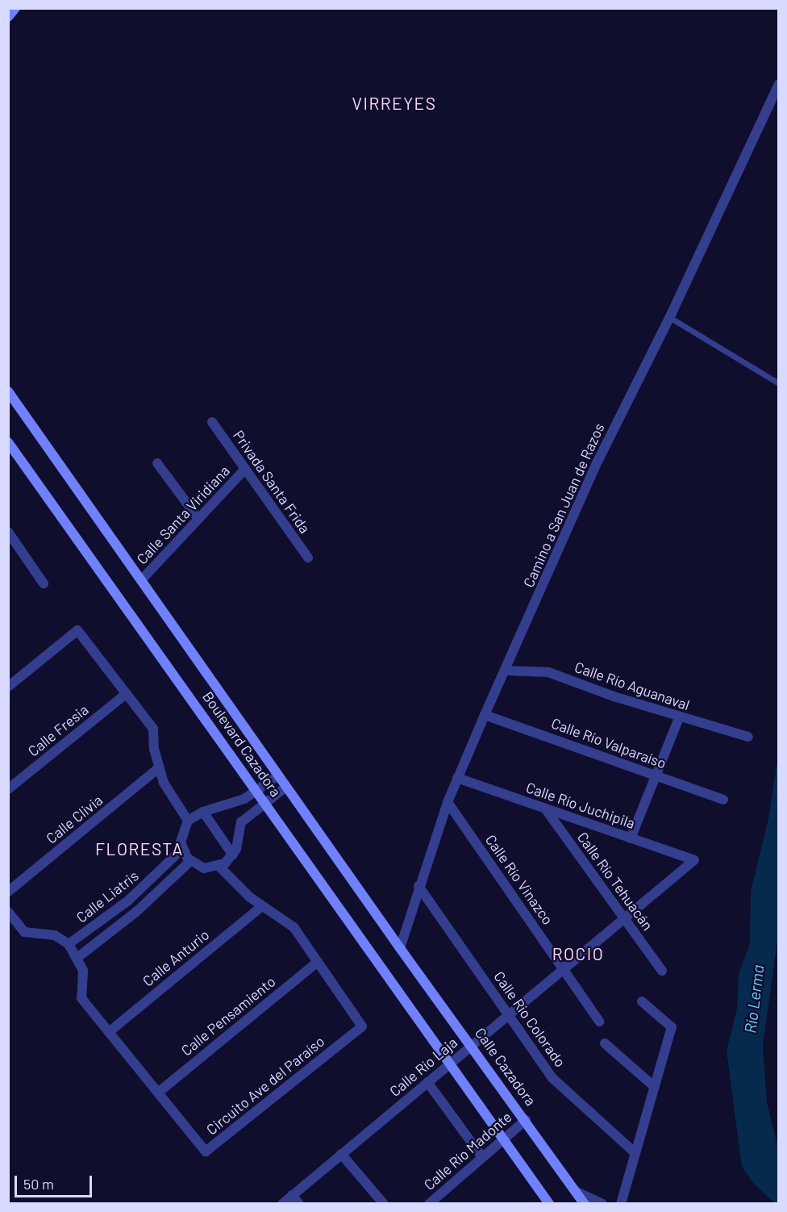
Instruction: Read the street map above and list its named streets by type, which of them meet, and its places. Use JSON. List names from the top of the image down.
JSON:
{
  "streets": {
    "street": [
      "Privada Santa Frida",
      "Camino a San Juan de Razos",
      "Calle Santa Viridiana",
      "Calle Río Aguanaval",
      "Calle Fresia",
      "Calle Río Valparaíso",
      "Boulevard Cazadora",
      "Calle Río Juchipila",
      "Calle Clivia",
      "Calle Río Vinazco",
      "Calle Río Tehuacán",
      "Calle Liatris",
      "Calle Anturio",
      "Calle Pensamiento",
      "Calle Río Colorado",
      "Calle Río Laja",
      "Calle Cazadora",
      "Circuito Ave del Paraíso",
      "Calle Río Madonte"
    ]
  },
  "crossings": [
    ["Privada Santa Frida", "Calle Santa Viridiana"],
    ["Camino a San Juan de Razos", "Calle Río Aguanaval"],
    ["Camino a San Juan de Razos", "Calle Río Valparaíso"],
    ["Camino a San Juan de Razos", "Boulevard Cazadora"],
    ["Camino a San Juan de Razos", "Calle Río Juchipila"],
    ["Camino a San Juan de Razos", "Calle Río Vinazco"],
    ["Camino a San Juan de Razos", "Calle Río Colorado"],
    ["Camino a San Juan de Razos", "Calle Cazadora"],
    ["Calle Santa Viridiana", "Boulevard Cazadora"],
    ["Boulevard Cazadora", "Calle Río Laja"],
    ["Boulevard Cazadora", "Calle Cazadora"],
    ["Calle Río Juchipila", "Calle Río Tehuacán"],
    ["Calle Río Juchipila", "Calle Río Laja"],
    ["Calle Río Vinazco", "Calle Río Laja"],
    ["Calle Río Tehuacán", "Calle Río Laja"],
    ["Calle Liatris", "Circuito Ave del Paraíso"],
    ["Calle Anturio", "Circuito Ave del Paraíso"],
    ["Calle Pensamiento", "Circuito Ave del Paraíso"],
    ["Calle Río Colorado", "Calle Río Laja"],
    ["Calle Río Laja", "Calle Cazadora"],
    ["Calle Cazadora", "Calle Río Madonte"]
  ],
  "districts": ["VIRREYES", "FLORESTA", "ROCIO"],
  "water": ["Río Lerma"],
  "scale_bar": "50 m"
}
